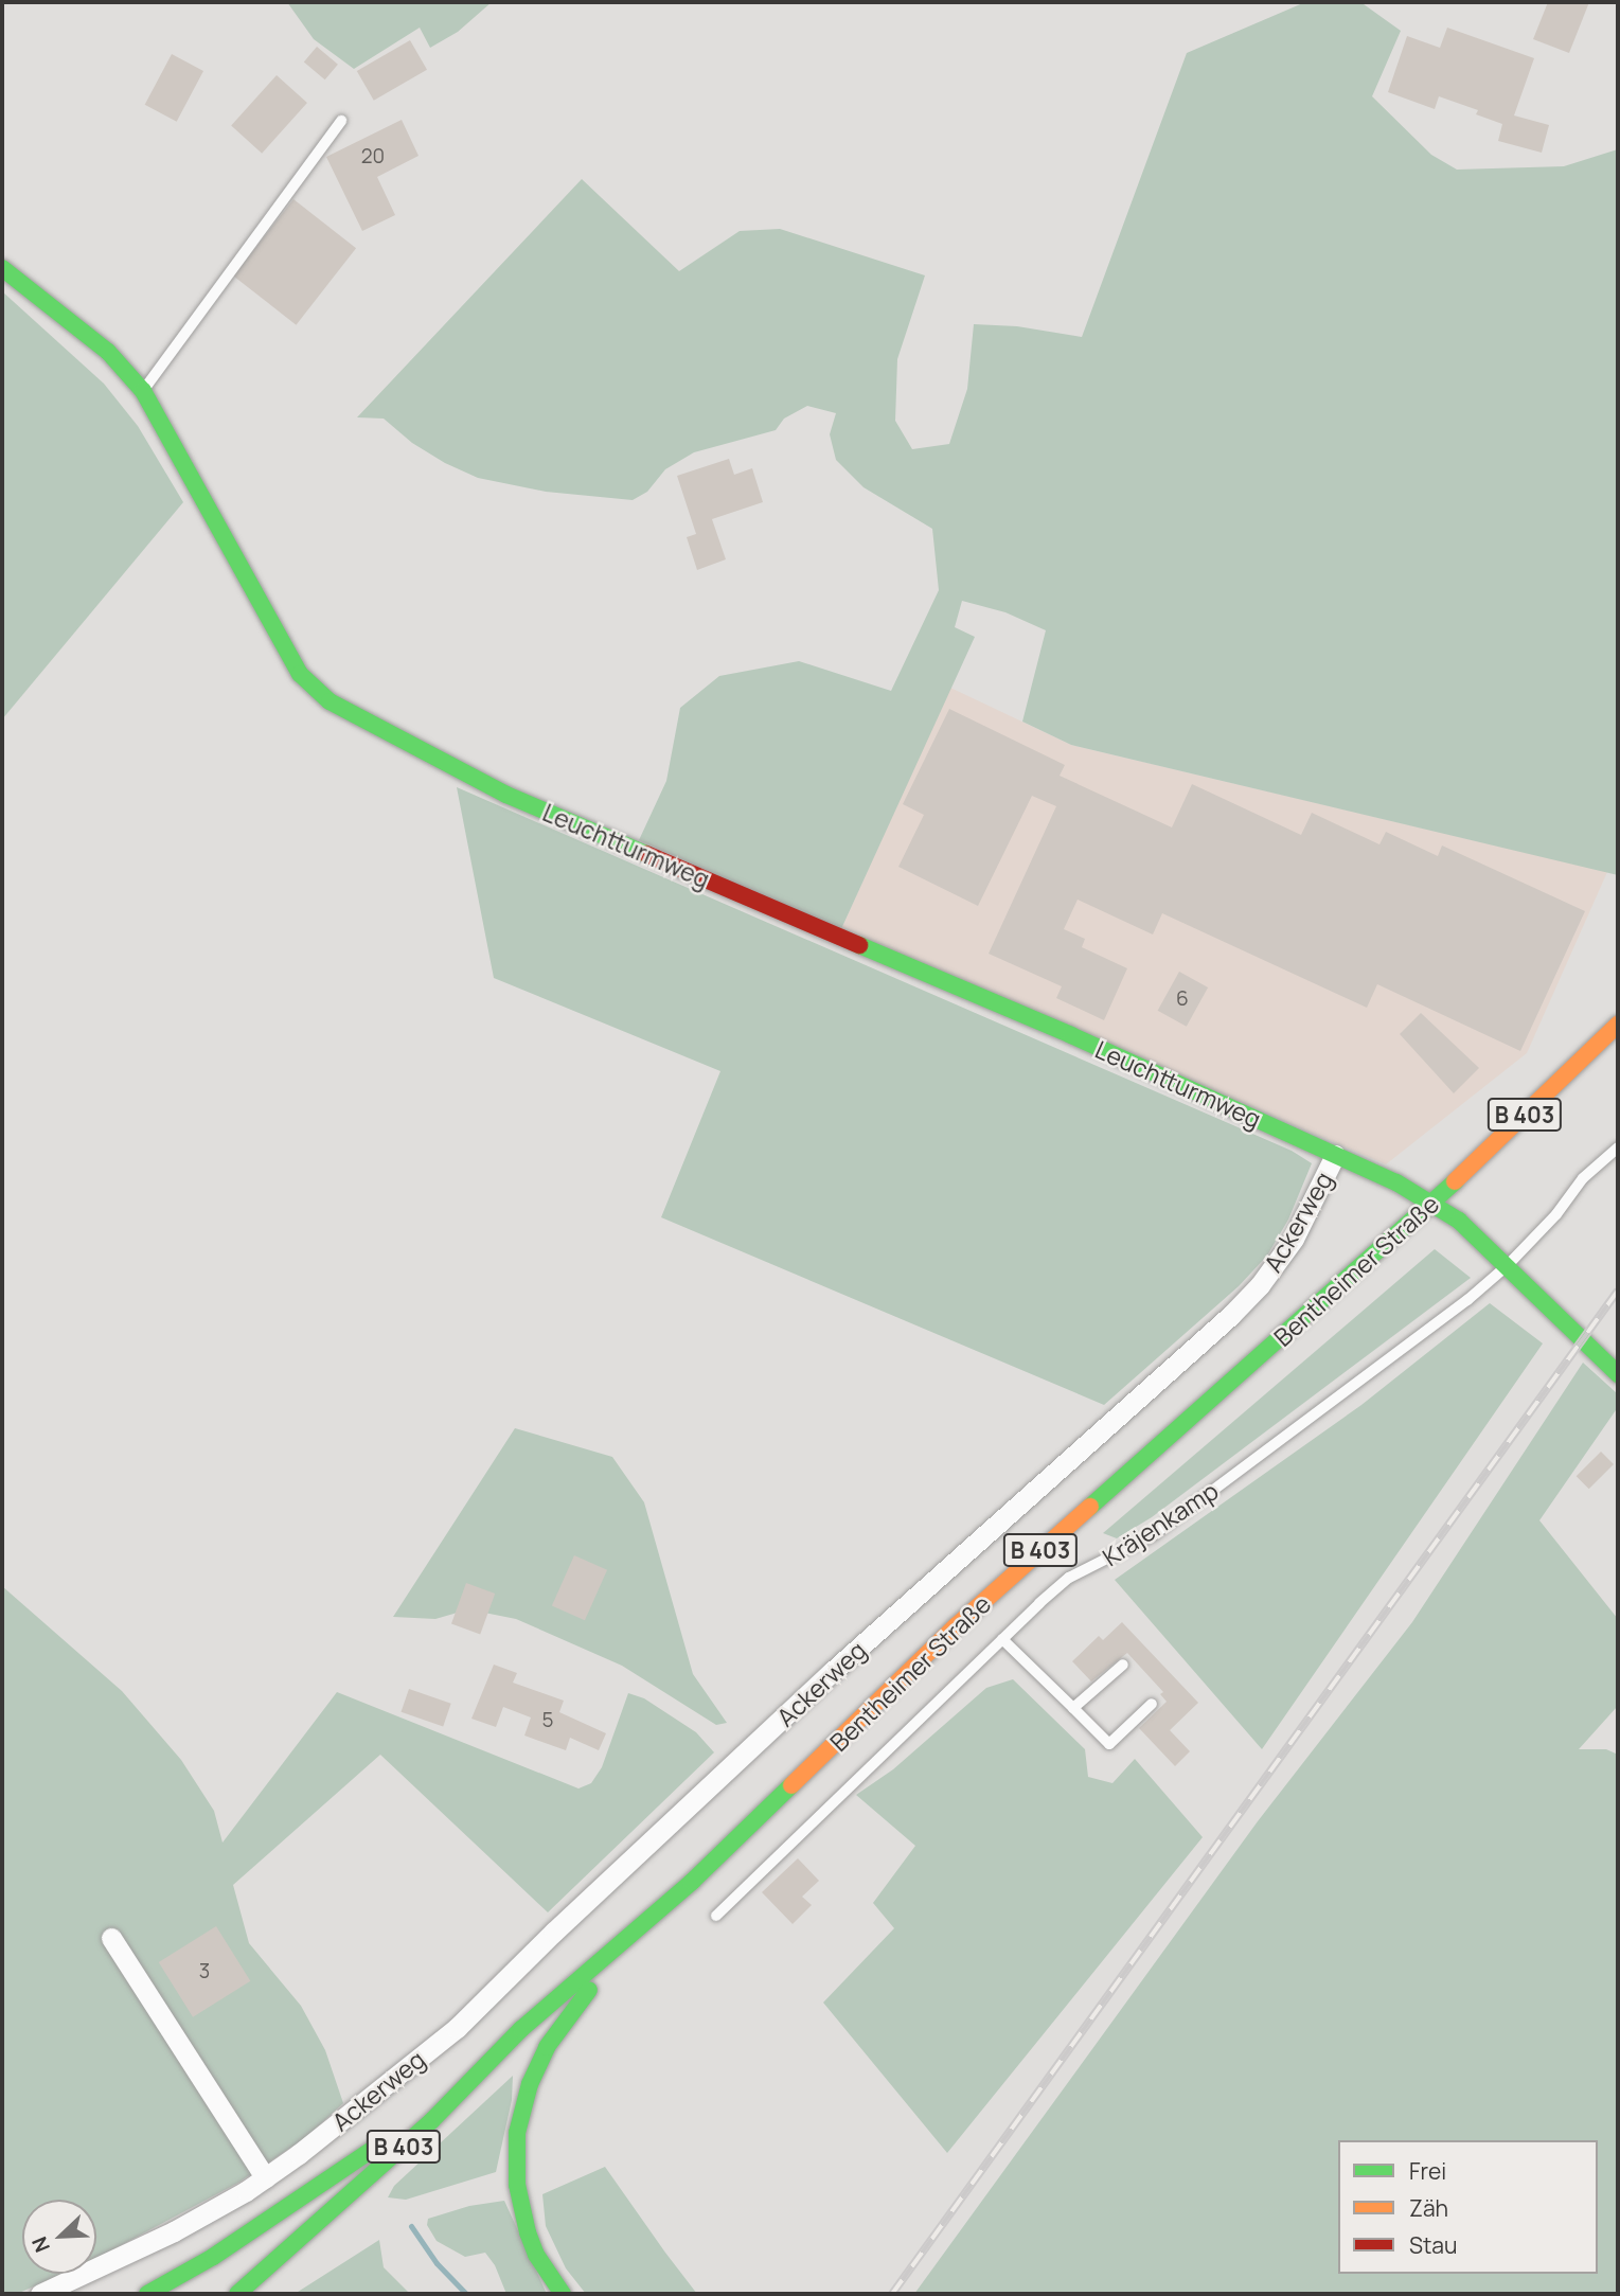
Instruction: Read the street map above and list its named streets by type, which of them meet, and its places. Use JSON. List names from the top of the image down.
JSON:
{
  "streets": {
    "main road": ["Leuchtturmweg", "B 403", "Bentheimer Straße"],
    "street": ["Ackerweg"],
    "lane": ["Kräjenkamp"]
  },
  "crossings": [
    ["Leuchtturmweg", "Ackerweg"],
    ["Leuchtturmweg", "Bentheimer Straße"],
    ["Leuchtturmweg", "Kräjenkamp"]
  ],
  "house_numbers": [
    "20",
    "6",
    "5",
    "3"
  ],
  "legend": ["Frei", "Zäh", "Stau"],
  "north": "bottom left"
}
